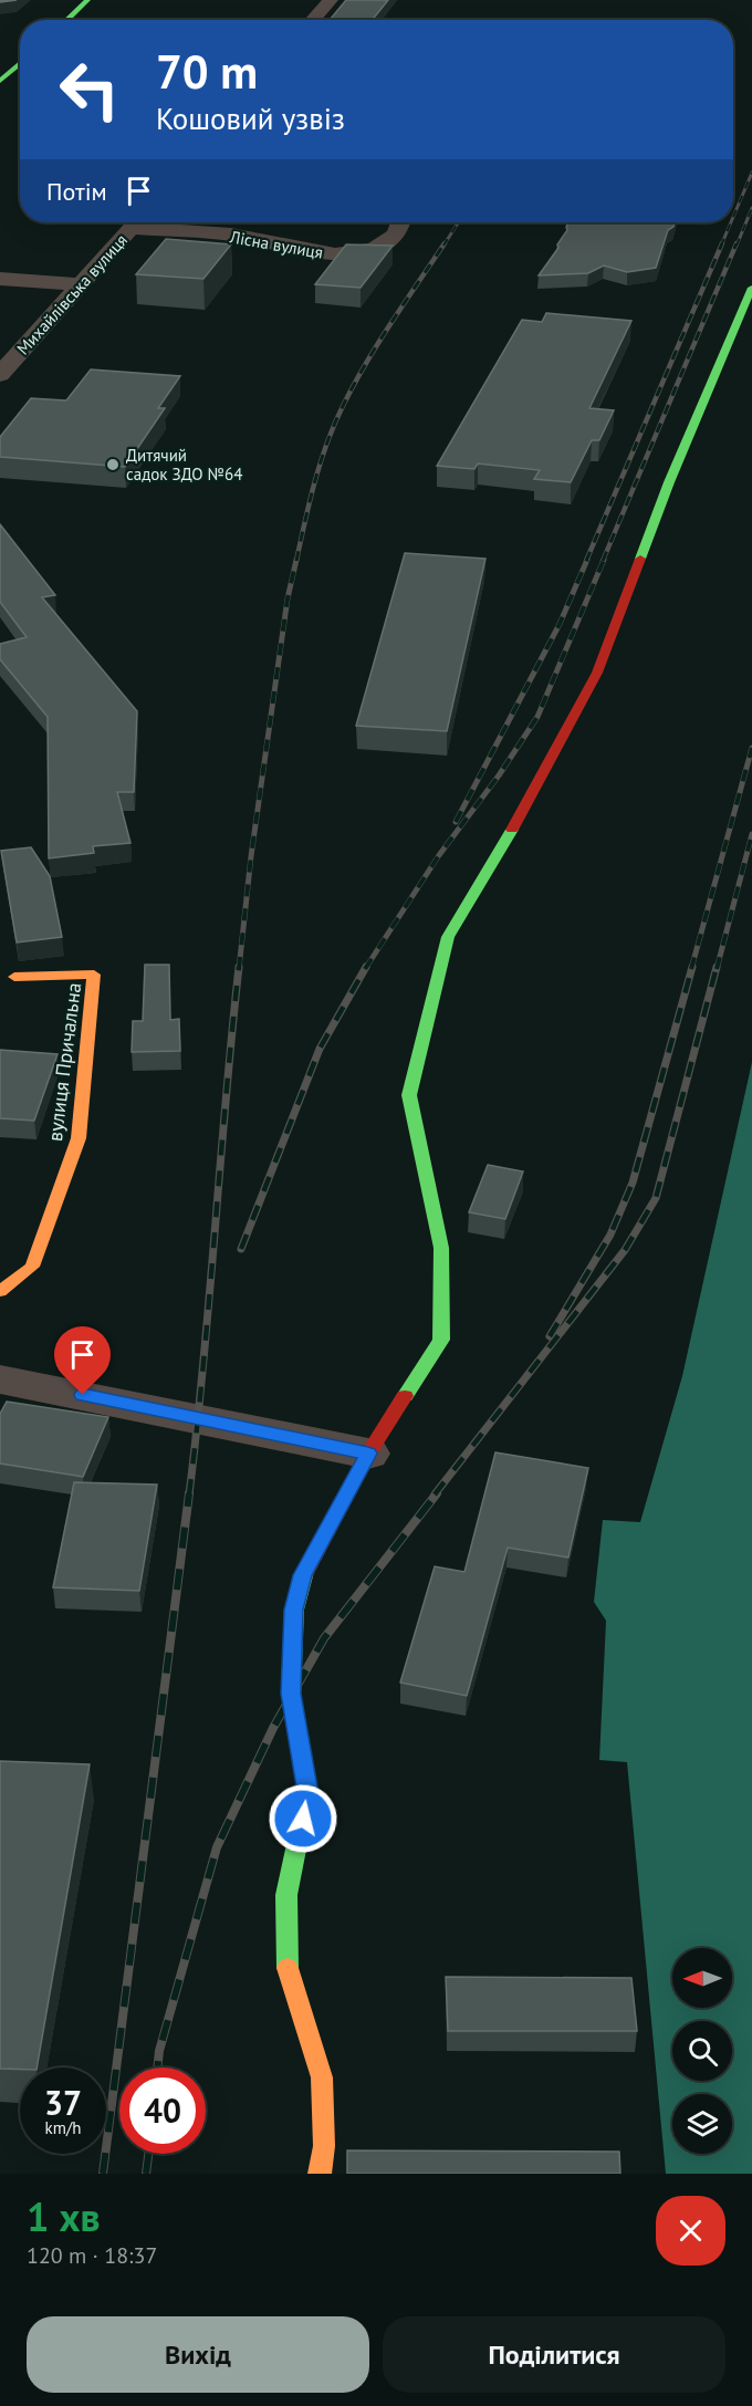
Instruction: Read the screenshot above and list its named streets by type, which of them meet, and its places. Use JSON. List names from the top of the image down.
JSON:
{
  "streets": {
    "street": ["Лісна вулиця", "Михайлівська вулиця", "вулиця Причальна"]
  },
  "places": ["Дитячий садок ЗДО №64"],
  "north": "left",
  "page": {
    "turn": ["70 m", "Кошовий узвіз"],
    "then": "Потім",
    "speed": "37 km/h",
    "limit": "40",
    "heading": ["1 хв", "120 m · 18:37"],
    "buttons": ["Вихід", "Поділитися"]
  }
}
